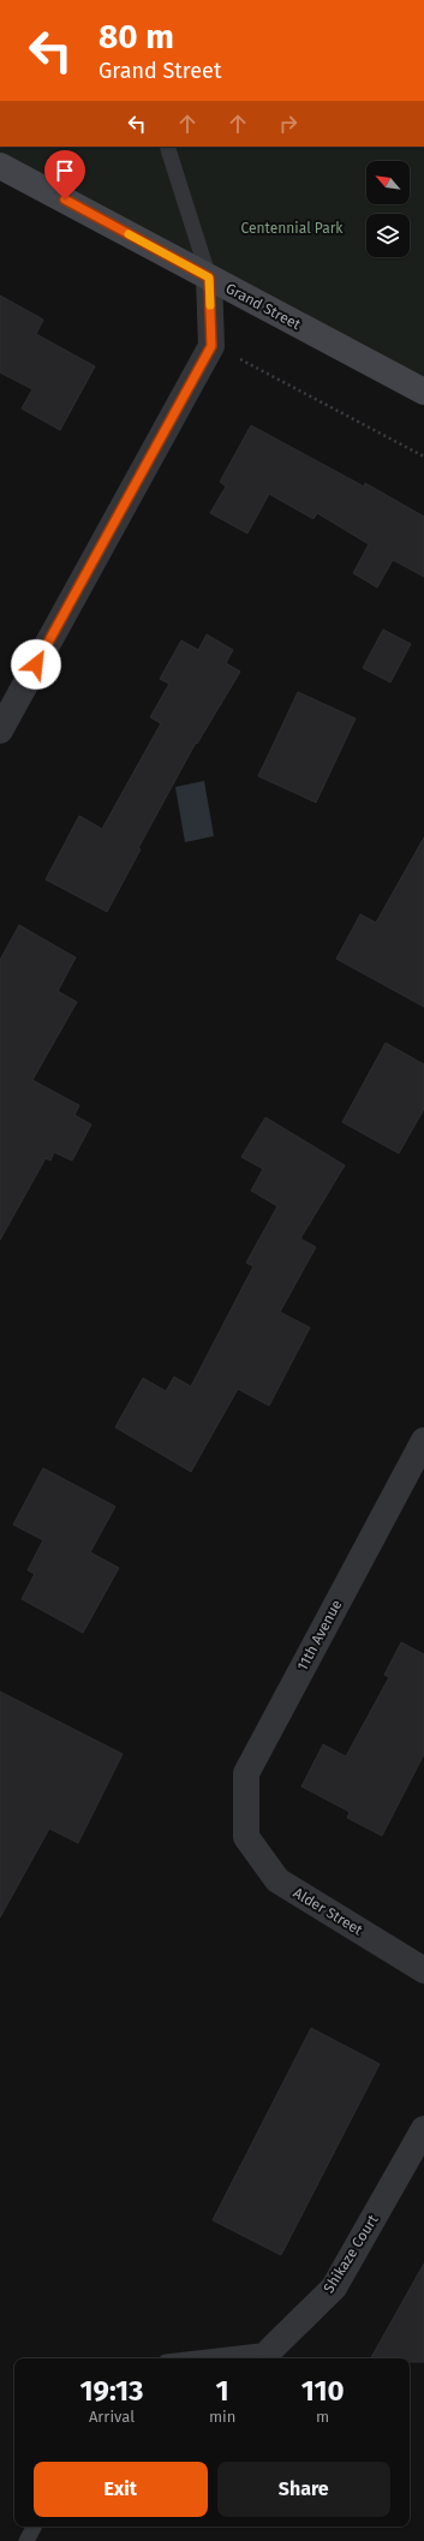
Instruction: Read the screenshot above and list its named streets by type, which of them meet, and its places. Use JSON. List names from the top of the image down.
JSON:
{
  "streets": {
    "street": [
      "Grand Street",
      "11th Avenue",
      "Alder Street",
      "Shikaze Court"
    ]
  },
  "crossings": [
    ["11th Avenue", "Alder Street"]
  ],
  "parks": ["Centennial Park"],
  "north": "top left",
  "page": {
    "turn": ["80 m", "Grand Street"],
    "eta": [
      "19:13",
      "Arrival",
      "1",
      "min",
      "110",
      "m"
    ],
    "buttons": ["Exit", "Share"]
  }
}
